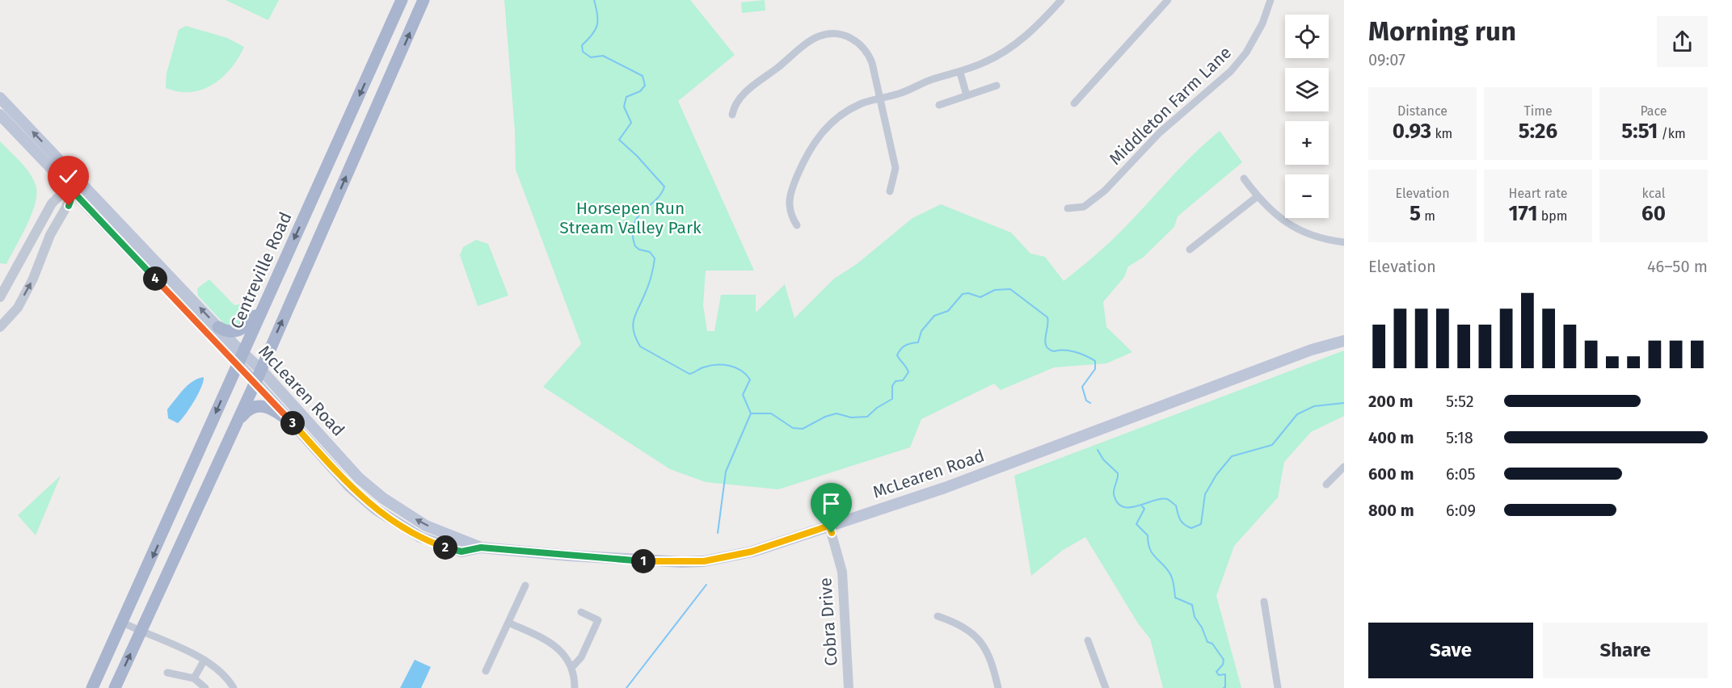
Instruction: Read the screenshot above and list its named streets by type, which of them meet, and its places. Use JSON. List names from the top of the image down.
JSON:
{
  "streets": {
    "main road": ["Centreville Road", "McLearen Road"],
    "street": ["Middleton Farm Lane", "Cobra Drive"]
  },
  "crossings": [
    ["Centreville Road", "McLearen Road"],
    ["McLearen Road", "Cobra Drive"]
  ],
  "parks": ["Horsepen Run Stream Valley Park"],
  "page": {
    "heading": ["Morning run", "09:07"],
    "map_buttons": ["+", "−"],
    "stats": [
      ["Distance", "0.93 km"],
      ["Time", "5:26"],
      ["Pace", "5:51 /km"],
      ["Elevation", "5 m"],
      ["Heart rate", "171 bpm"],
      ["kcal", "60"]
    ],
    "chart": ["Elevation", "46–50 m"],
    "pins": [
      "4",
      "3",
      "2",
      "1"
    ],
    "list": [
      {
        "name": "200 m",
        "note": "5:52"
      },
      {
        "name": "400 m",
        "note": "5:18"
      },
      {
        "name": "600 m",
        "note": "6:05"
      },
      {
        "name": "800 m",
        "note": "6:09"
      }
    ],
    "buttons": ["Save", "Share"]
  }
}
